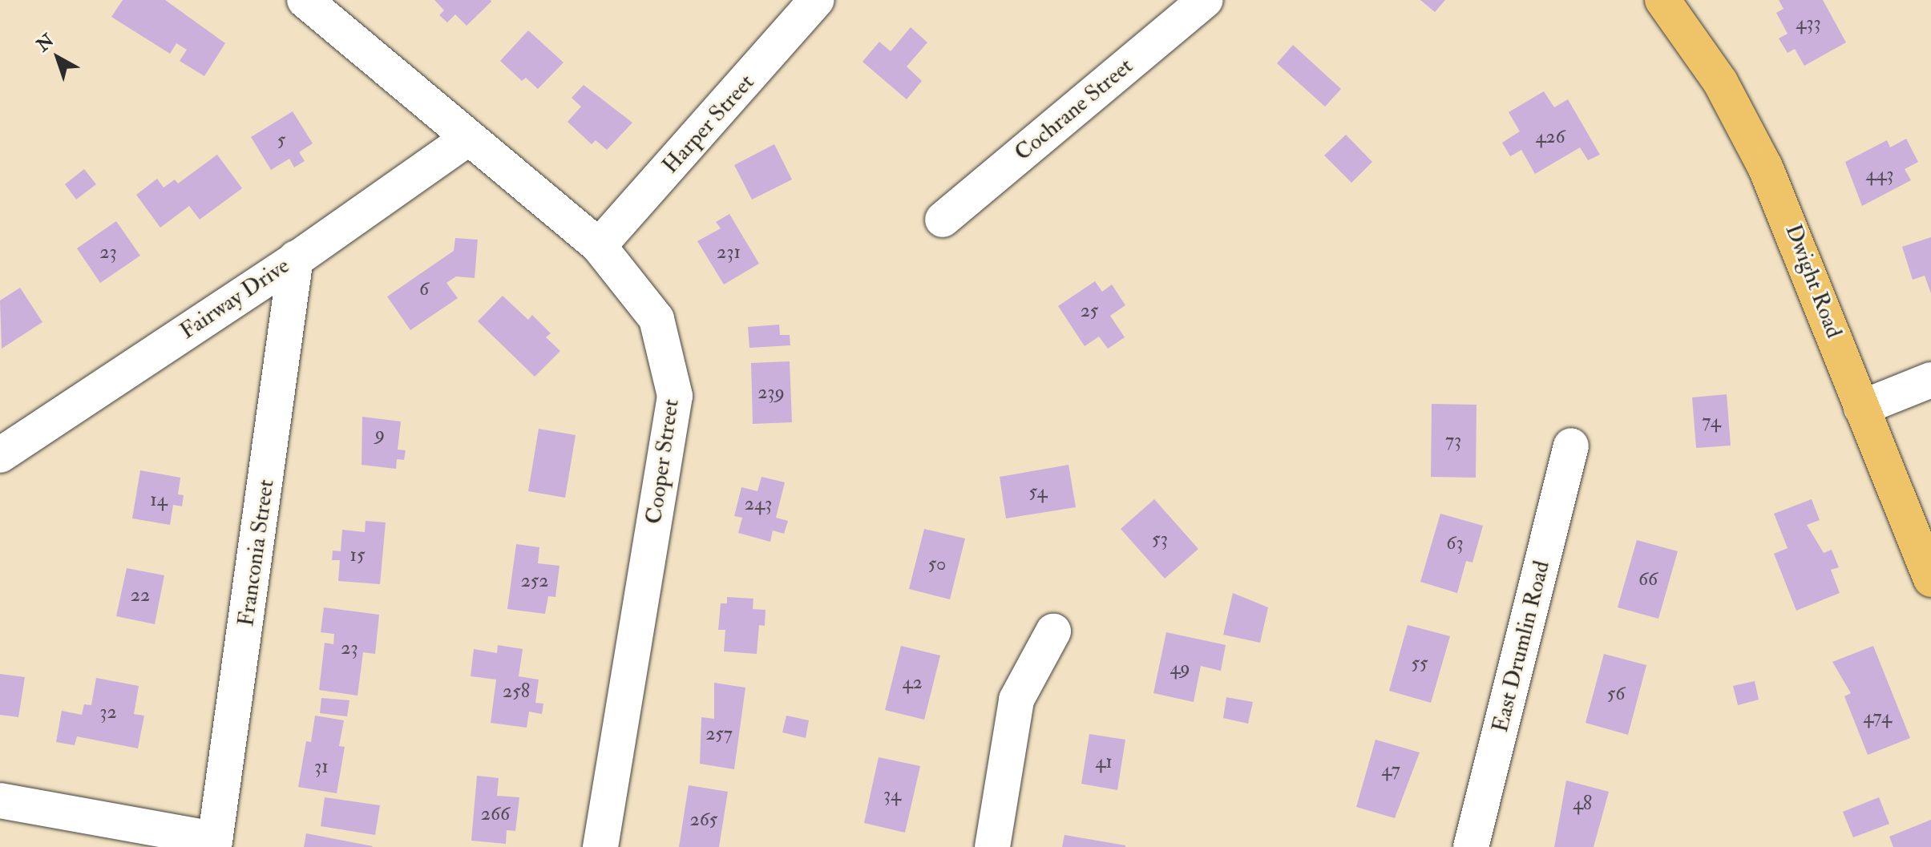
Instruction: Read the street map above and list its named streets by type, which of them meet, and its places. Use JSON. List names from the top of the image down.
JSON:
{
  "streets": {
    "main road": ["Dwight Road"],
    "street": [
      "Cochrane Street",
      "Harper Street",
      "Fairway Drive",
      "Cooper Street",
      "Franconia Street",
      "East Drumlin Road"
    ]
  },
  "crossings": [
    ["Harper Street", "Cooper Street"],
    ["Fairway Drive", "Cooper Street"],
    ["Fairway Drive", "Franconia Street"]
  ],
  "house_numbers": [
    "433",
    "426",
    "5",
    "443",
    "23",
    "231",
    "6",
    "25",
    "239",
    "74",
    "9",
    "73",
    "54",
    "14",
    "243",
    "53",
    "63",
    "15",
    "50",
    "66",
    "252",
    "22",
    "23",
    "55",
    "49",
    "42",
    "258",
    "56",
    "32",
    "474",
    "257",
    "41",
    "31",
    "47",
    "34",
    "48",
    "266",
    "265"
  ],
  "north": "top left"
}
